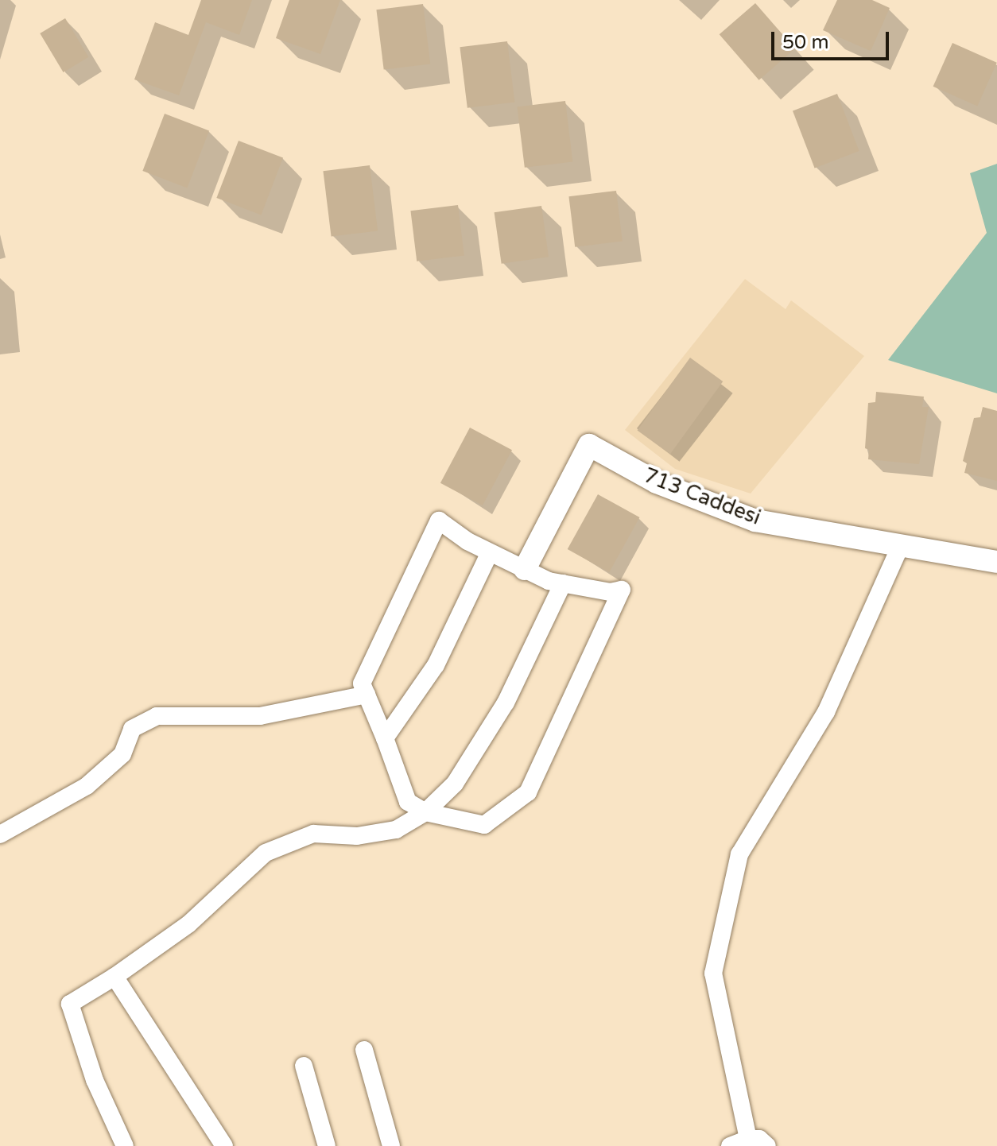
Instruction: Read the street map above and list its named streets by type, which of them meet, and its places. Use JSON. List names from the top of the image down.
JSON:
{
  "streets": {
    "street": ["713 Caddesi"]
  },
  "scale_bar": "50 m"
}
